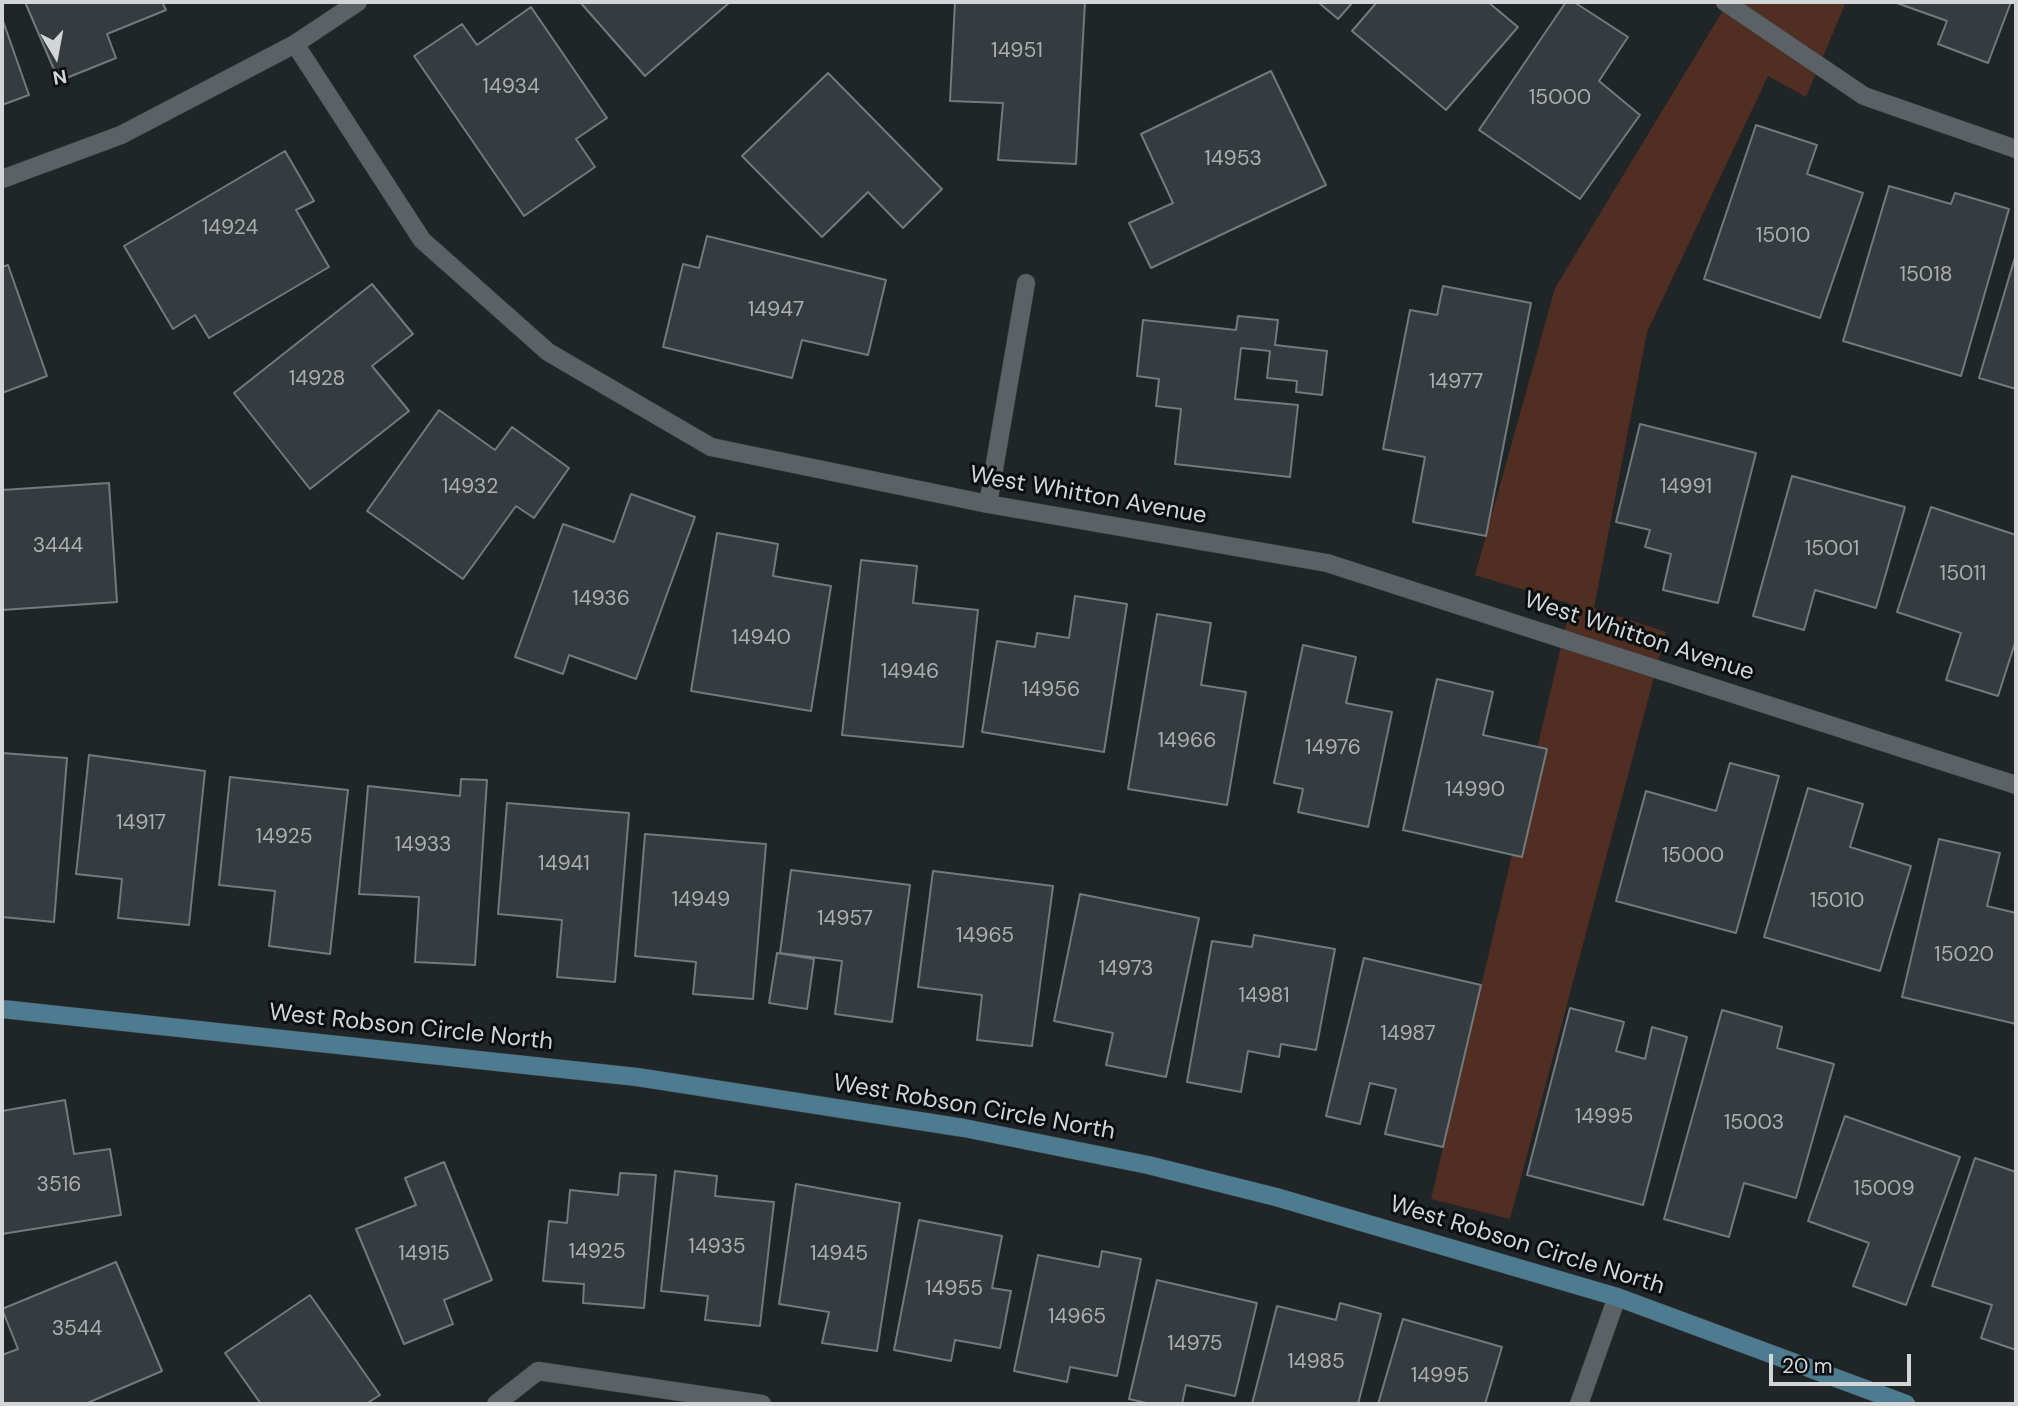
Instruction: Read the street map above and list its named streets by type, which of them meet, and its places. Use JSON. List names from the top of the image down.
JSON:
{
  "streets": {
    "street": ["West Whitton Avenue", "West Robson Circle North"]
  },
  "house_numbers": [
    "14951",
    "14934",
    "15000",
    "14953",
    "14924",
    "15010",
    "15018",
    "14947",
    "14928",
    "14977",
    "14932",
    "14991",
    "3444",
    "15001",
    "15011",
    "14936",
    "14940",
    "14946",
    "14956",
    "14966",
    "14976",
    "14990",
    "14917",
    "14925",
    "14933",
    "15000",
    "14941",
    "14949",
    "15010",
    "14957",
    "14965",
    "15020",
    "14973",
    "14981",
    "14987",
    "14995",
    "15003",
    "3516",
    "15009",
    "14935",
    "14925",
    "14915",
    "14945",
    "14955",
    "14965",
    "3544",
    "14975",
    "14985",
    "14995"
  ],
  "scale_bar": "20 m",
  "north": "bottom"
}
